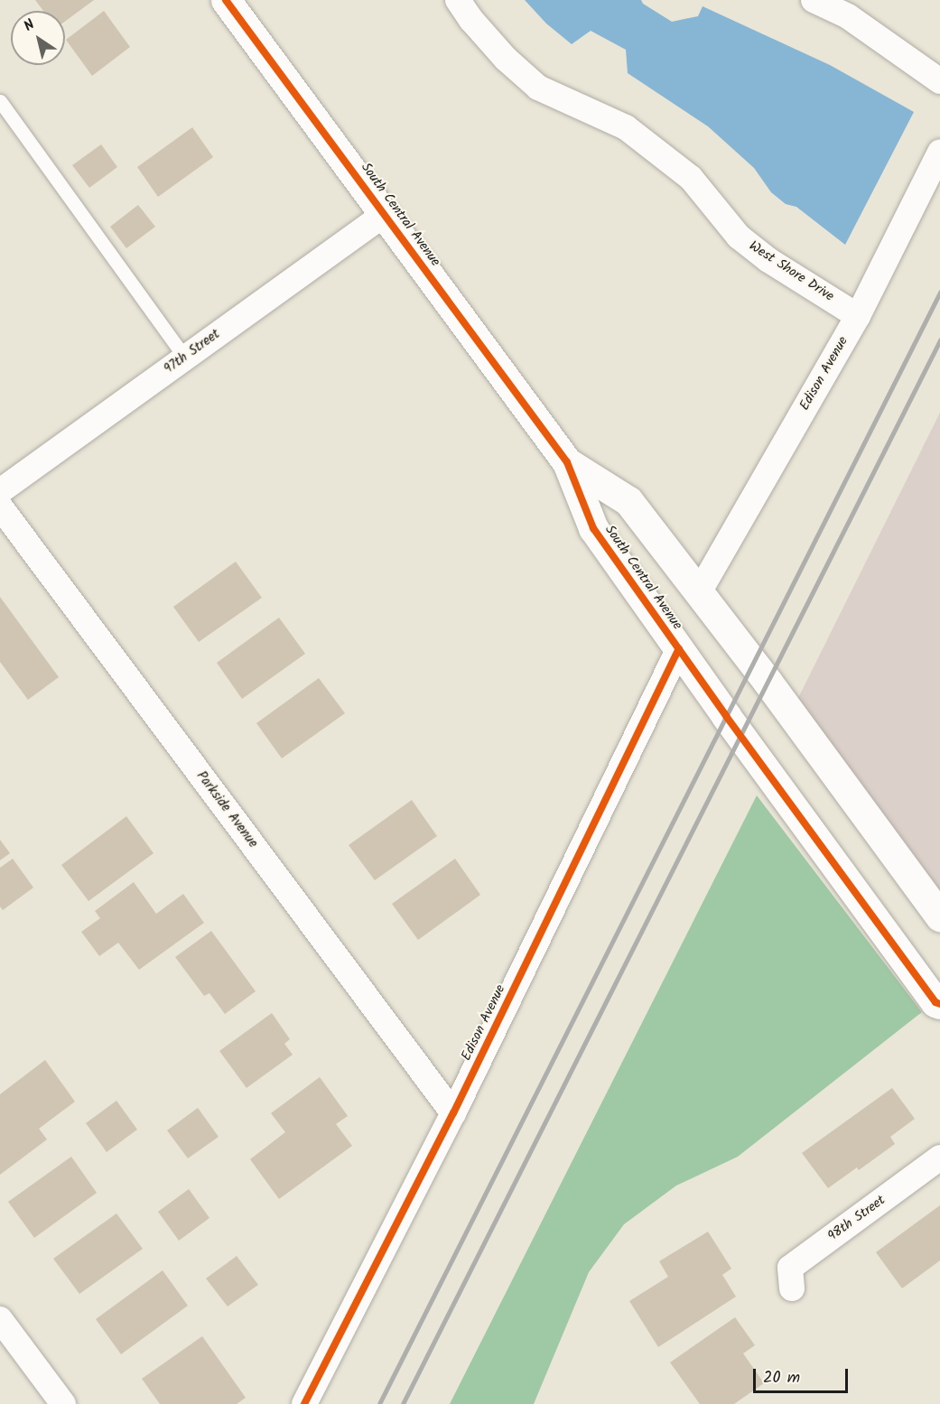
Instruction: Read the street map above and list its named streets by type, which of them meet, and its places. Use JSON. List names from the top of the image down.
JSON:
{
  "streets": {
    "street": [
      "South Central Avenue",
      "West Shore Drive",
      "97th Street",
      "Edison Avenue",
      "Parkside Avenue",
      "98th Street"
    ]
  },
  "crossings": [
    ["South Central Avenue", "97th Street"],
    ["South Central Avenue", "Edison Avenue"],
    ["West Shore Drive", "Edison Avenue"],
    ["Edison Avenue", "Parkside Avenue"]
  ],
  "scale_bar": "20 m",
  "north": "top left"
}
